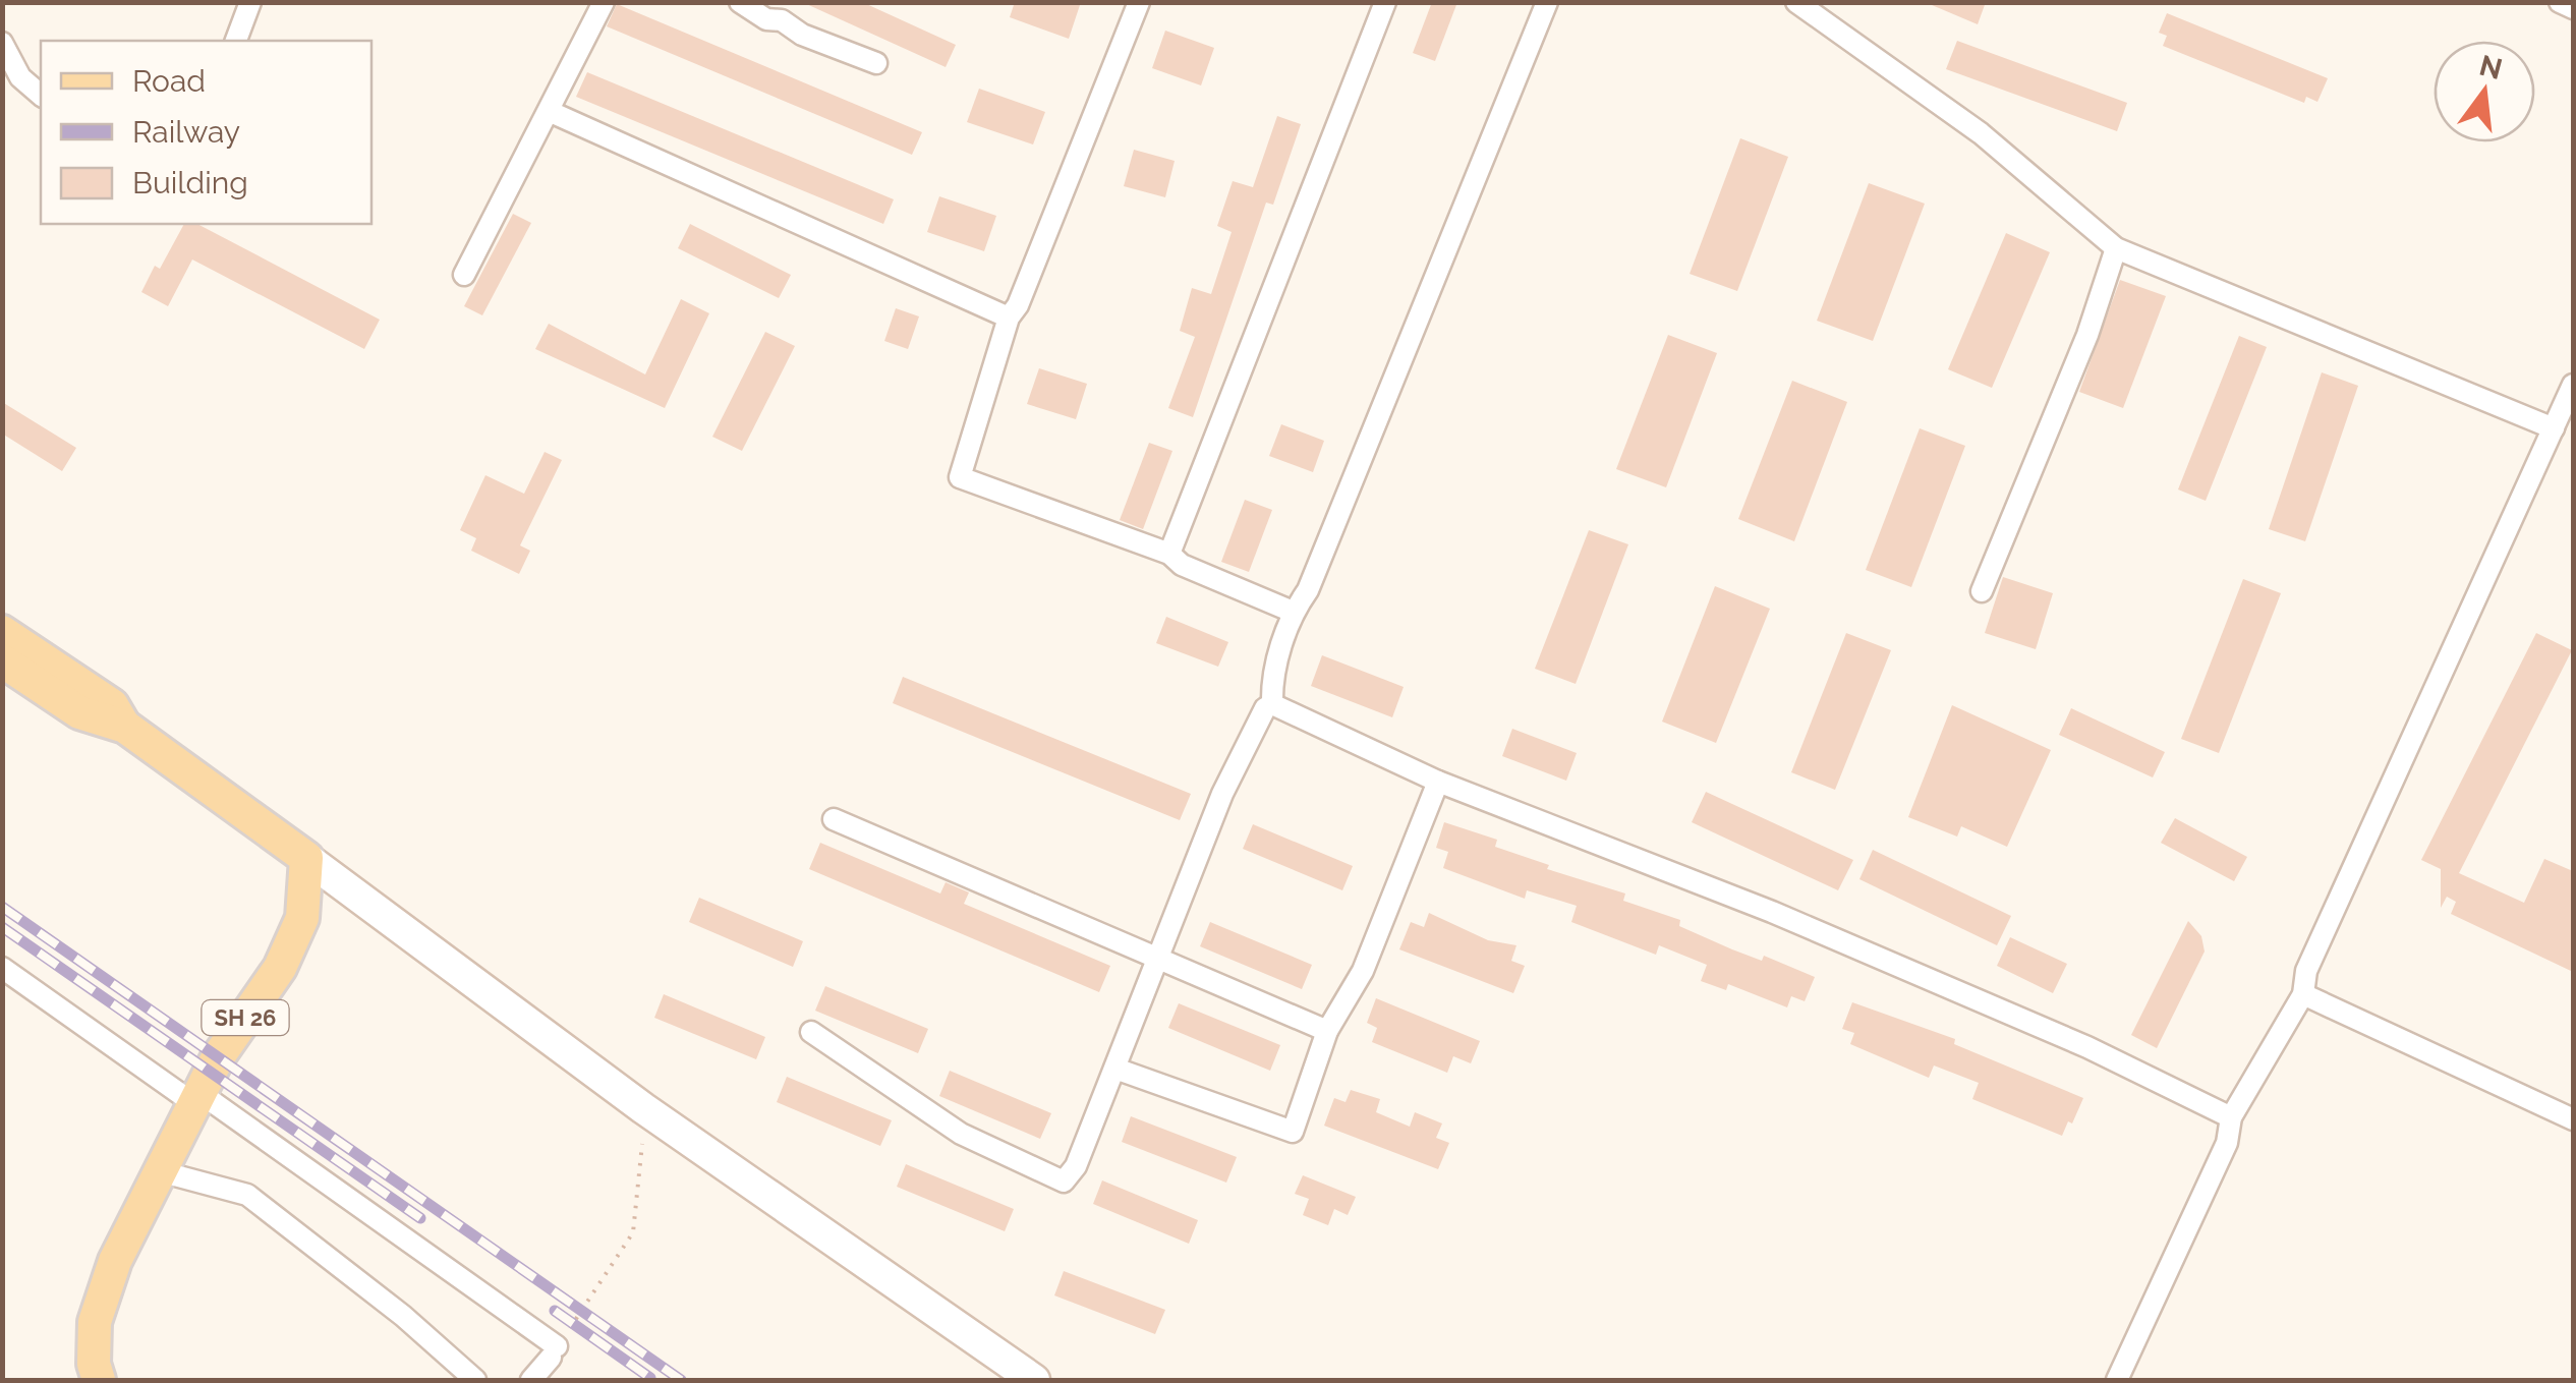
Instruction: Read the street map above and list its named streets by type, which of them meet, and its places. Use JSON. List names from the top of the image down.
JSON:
{
  "streets": {
    "main road": ["SH 26"]
  },
  "legend": ["Road", "Railway", "Building"],
  "north": "top"
}
